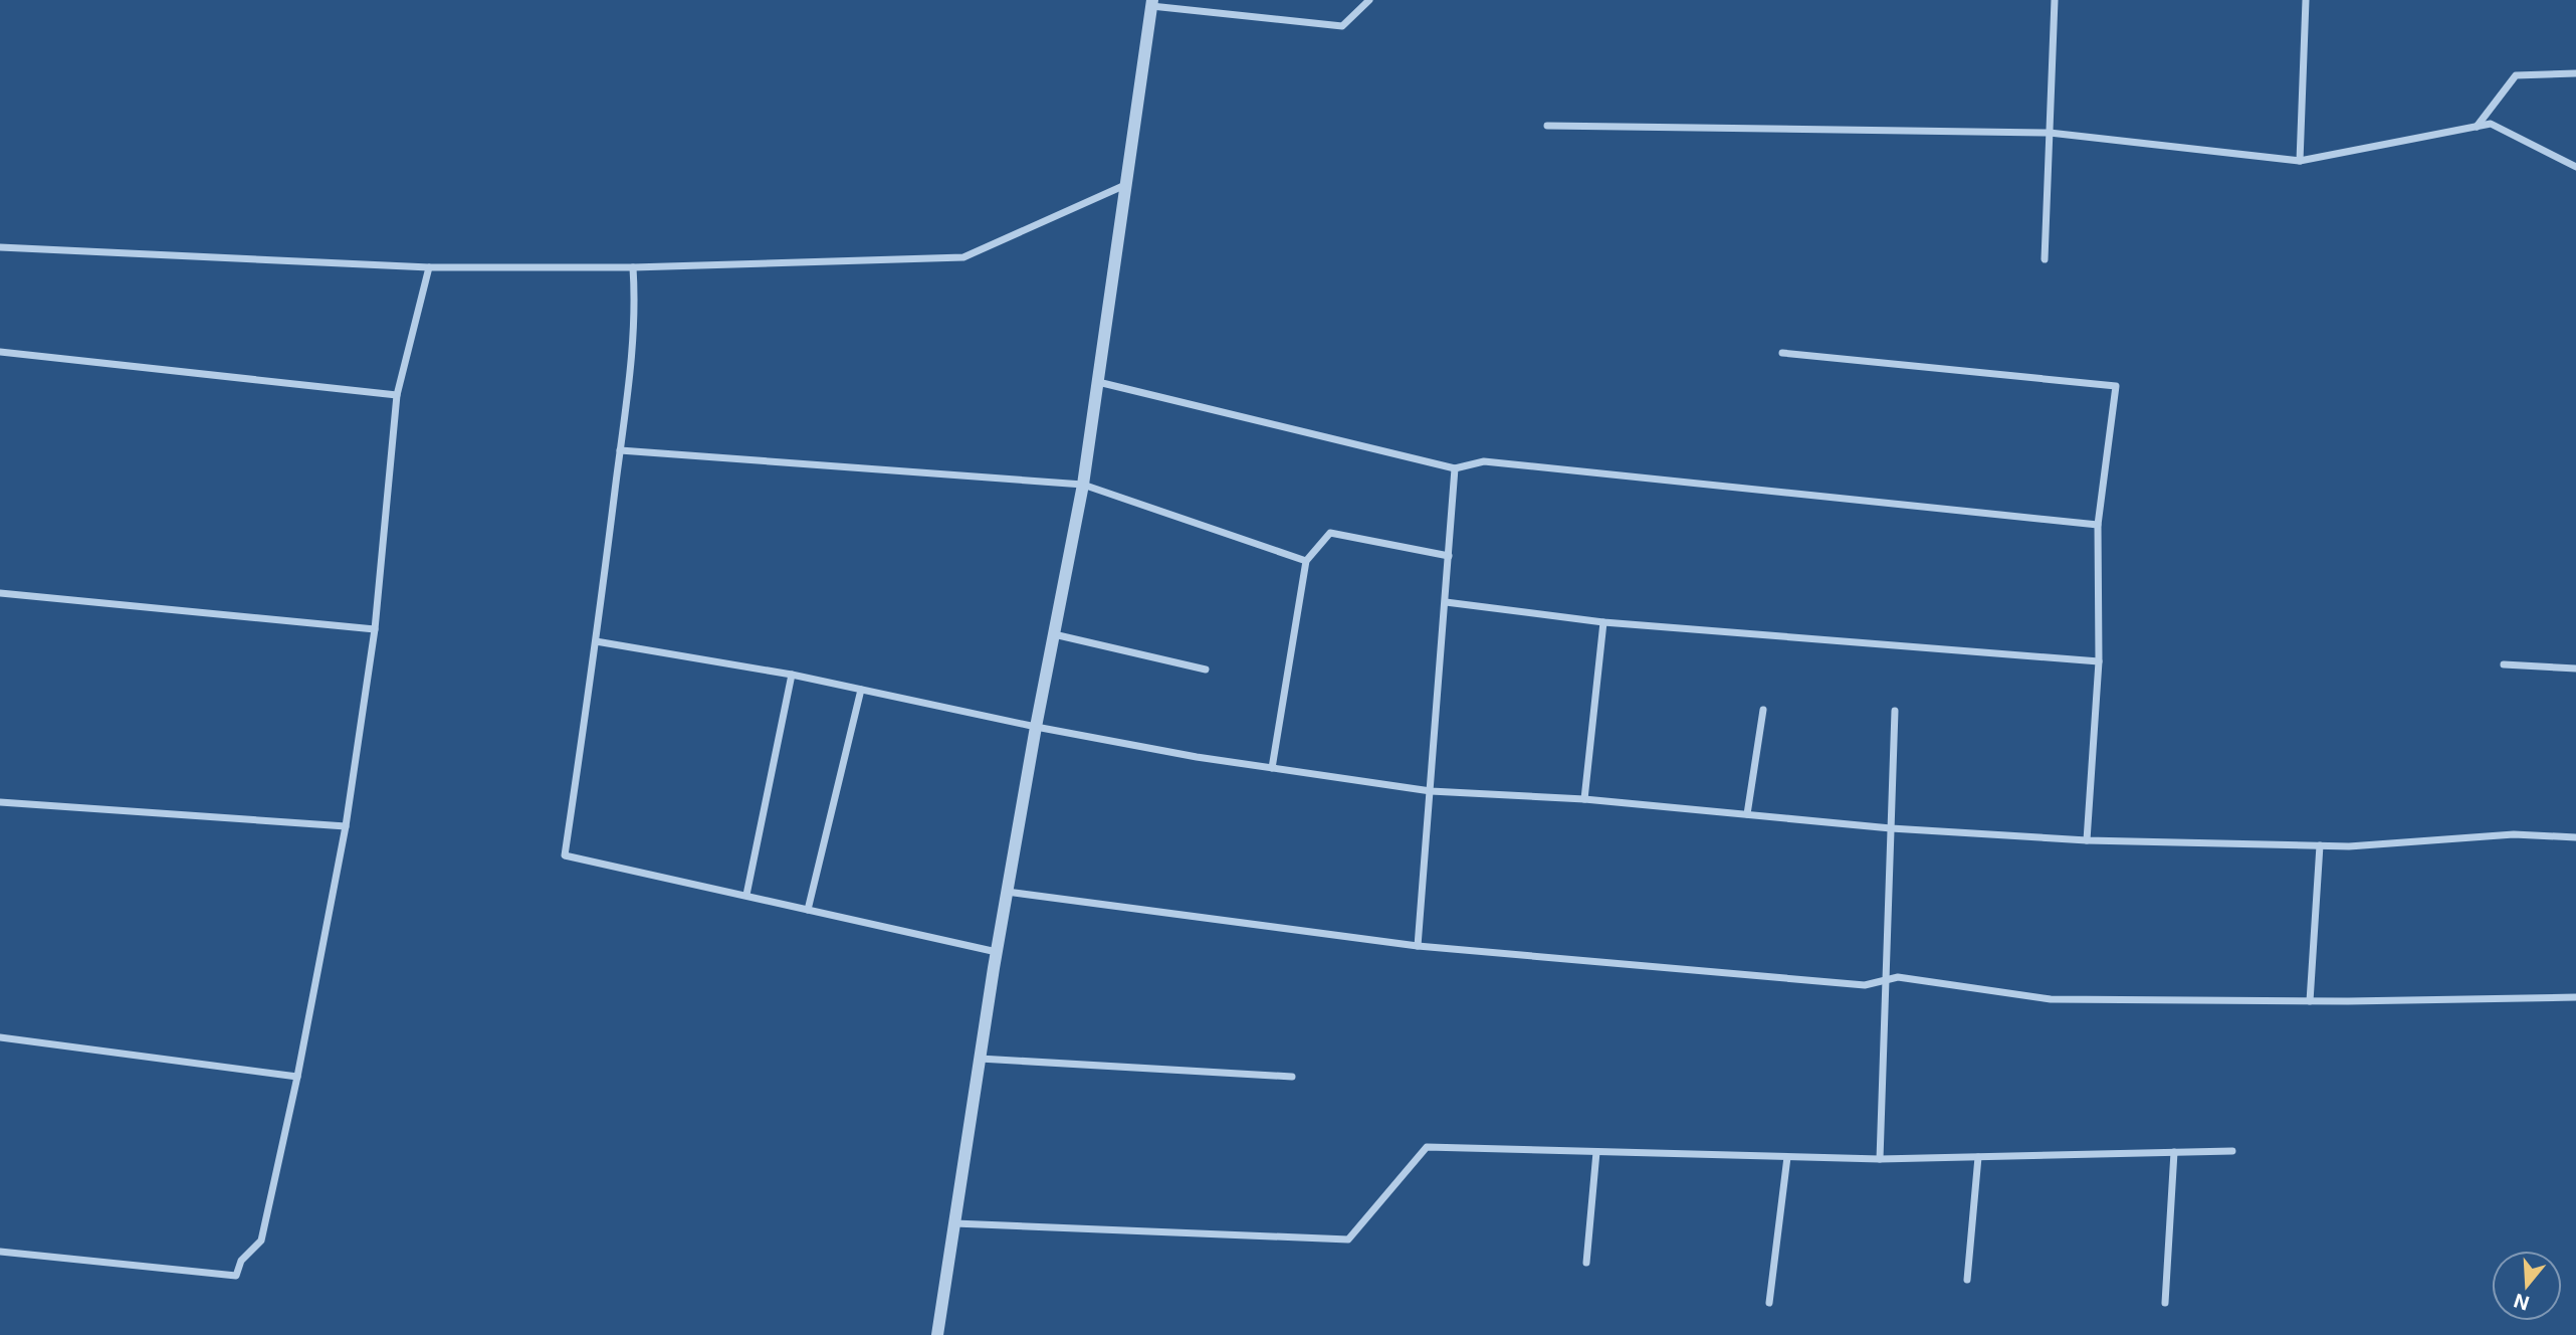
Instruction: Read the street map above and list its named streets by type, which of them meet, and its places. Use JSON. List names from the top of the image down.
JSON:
{
  "north": "bottom"
}
